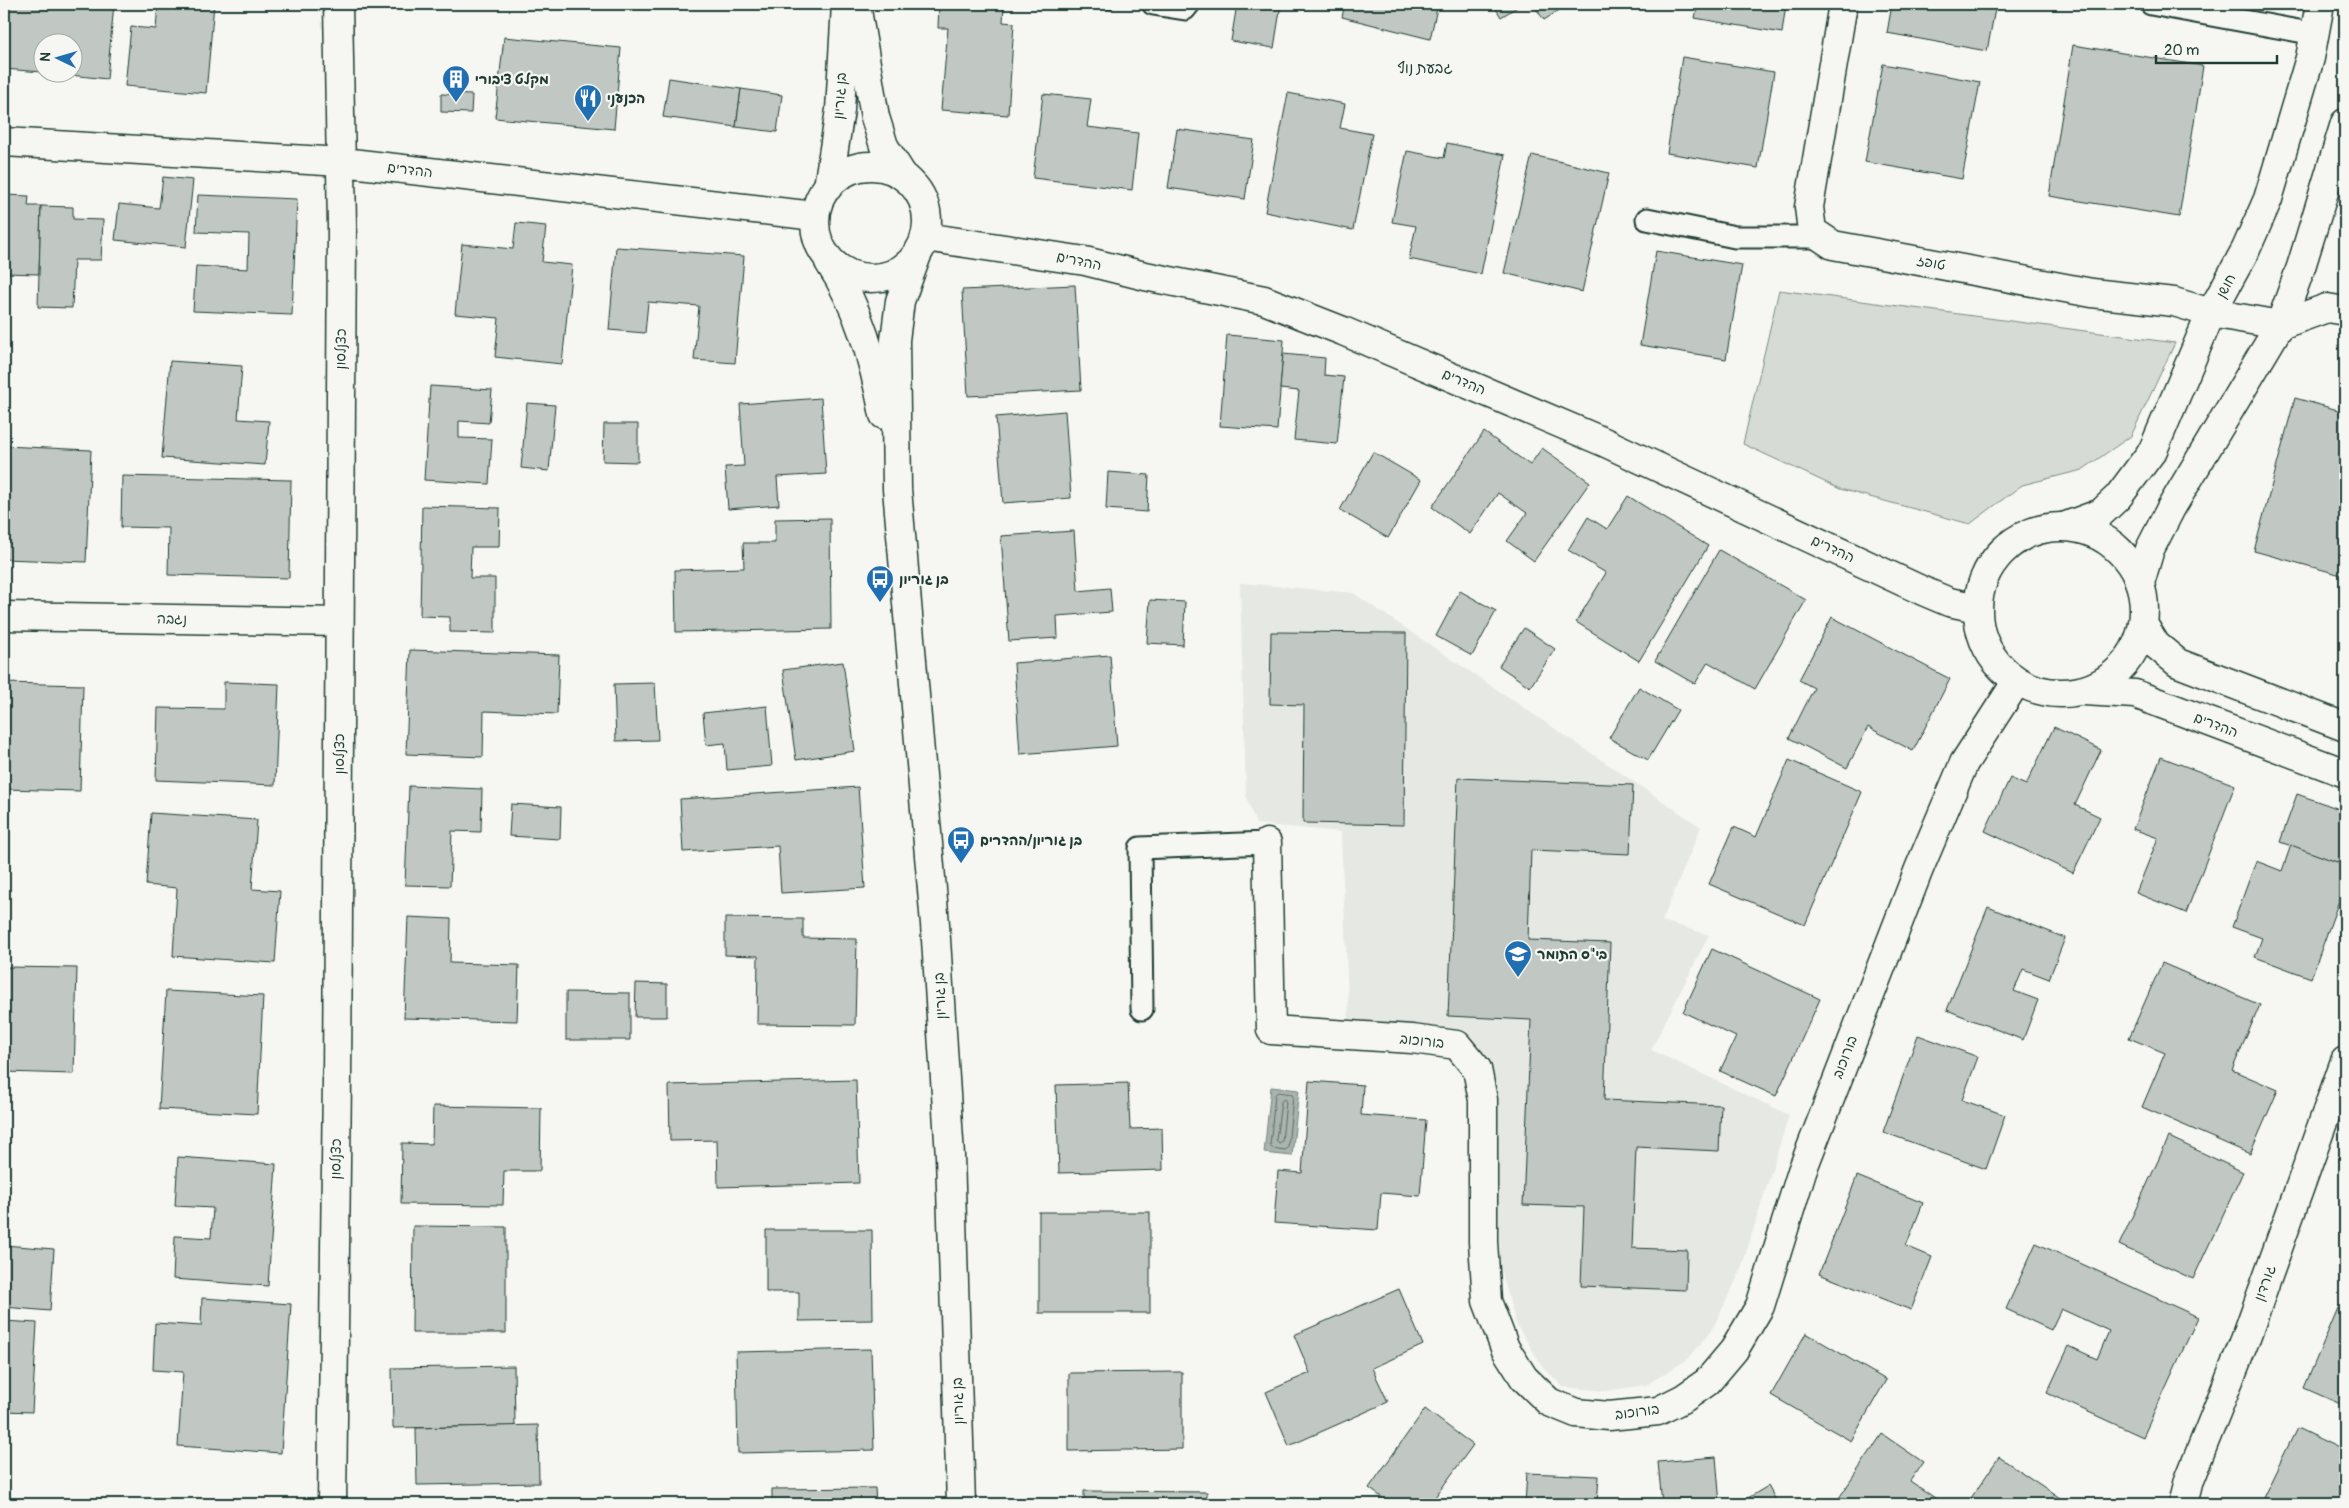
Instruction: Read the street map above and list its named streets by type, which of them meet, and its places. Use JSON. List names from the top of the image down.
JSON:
{
  "streets": {
    "street": [
      "בן גוריון",
      "ההדרים",
      "טופז",
      "חושן",
      "כצנלסון",
      "נגבה",
      "בורוכוב",
      "גורדון"
    ]
  },
  "crossings": [
    ["בן גוריון", "ההדרים"],
    ["ההדרים", "חושן"],
    ["ההדרים", "כצנלסון"],
    ["ההדרים", "בורוכוב"],
    ["טופז", "חושן"],
    ["חושן", "בורוכוב"],
    ["כצנלסון", "נגבה"]
  ],
  "districts": ["גבעת נוף"],
  "places": {
    "building": ["מקלט ציבורי"],
    "restaurant": ["הכנעני"],
    "bus stop": ["בן גוריון", "בן גוריון/ההדרים"],
    "school or university": ["בי\"ס התומר"]
  },
  "scale_bar": "20 m",
  "north": "left"
}
